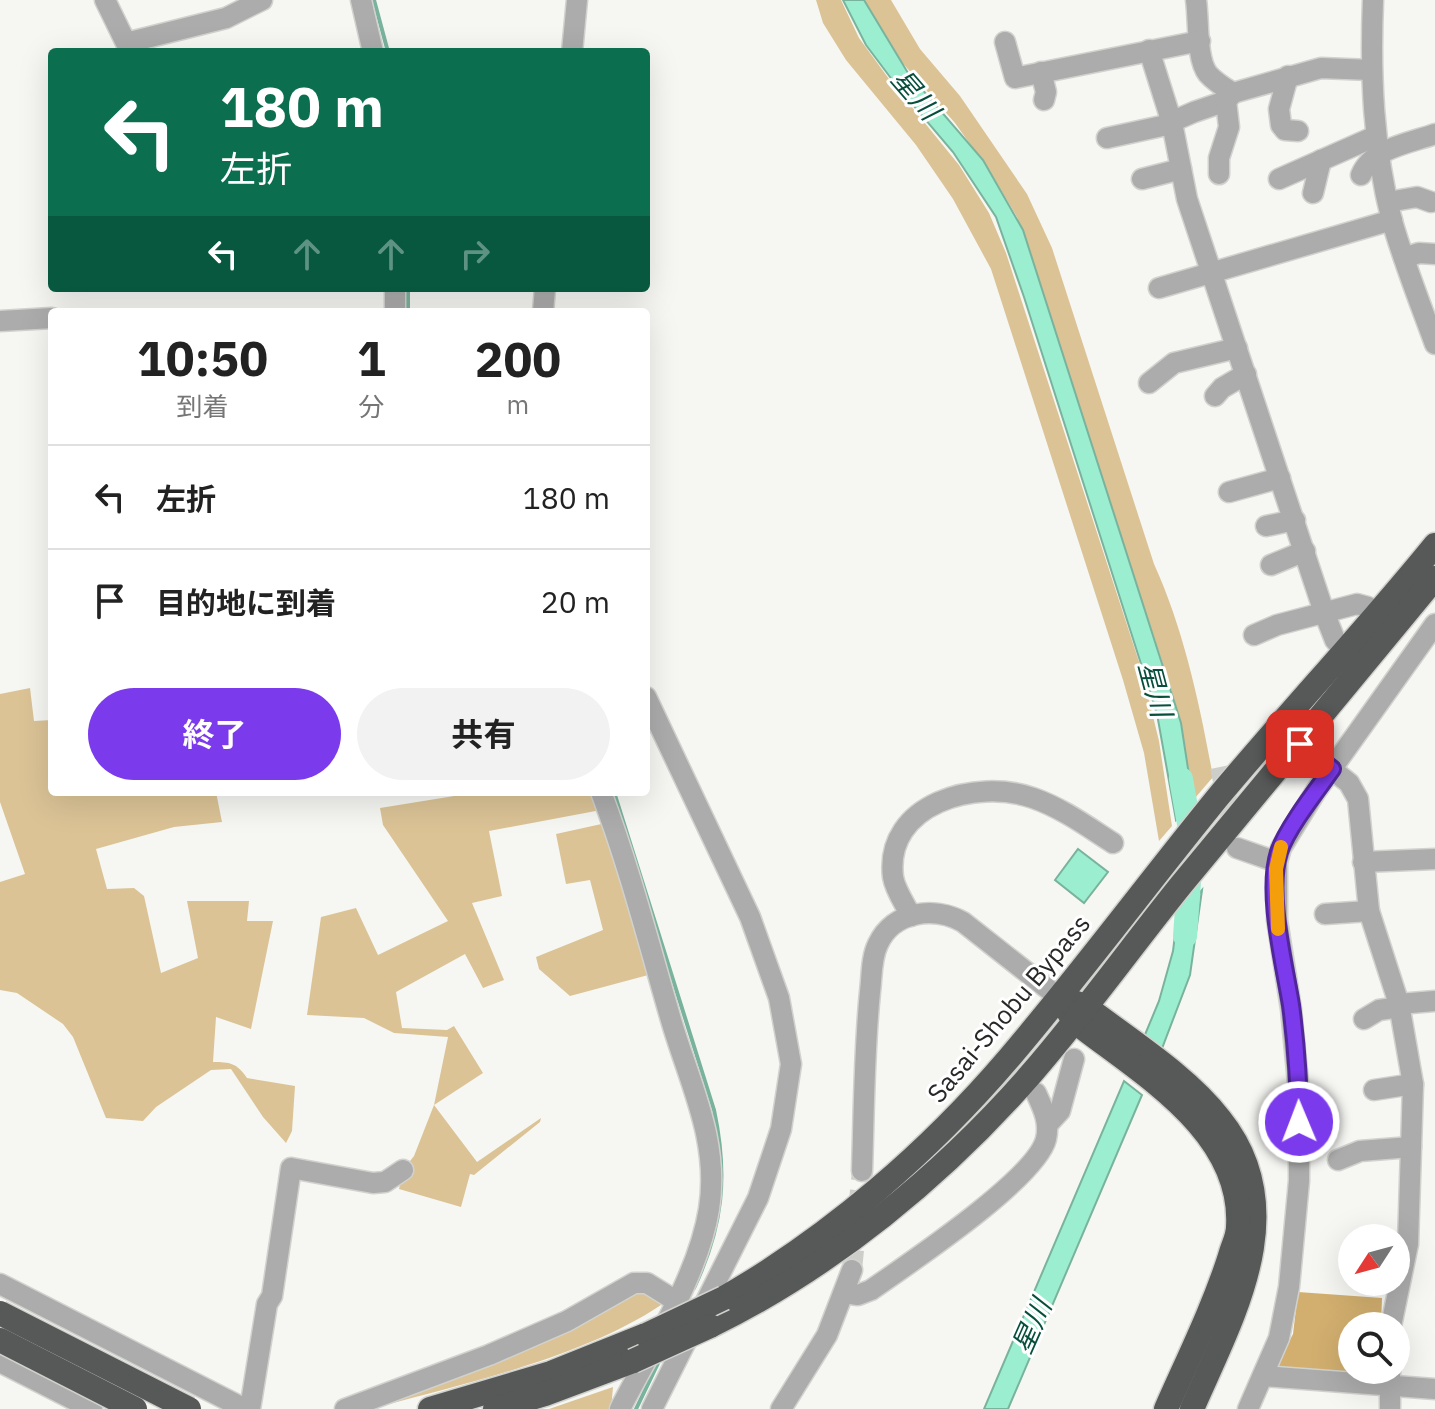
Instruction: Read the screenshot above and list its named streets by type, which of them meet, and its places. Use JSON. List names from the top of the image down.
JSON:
{
  "streets": {
    "highway": ["Sasai-Shobu Bypass"]
  },
  "water": ["星川"],
  "north": "bottom left",
  "page": {
    "turn": ["180 m", "左折"],
    "eta": [
      "10:50",
      "到着",
      "1",
      "分",
      "200",
      "m"
    ],
    "list": [
      {
        "name": "左折",
        "value": "180 m"
      },
      {
        "name": "目的地に到着",
        "value": "20 m"
      }
    ],
    "buttons": ["終了", "共有"]
  }
}
